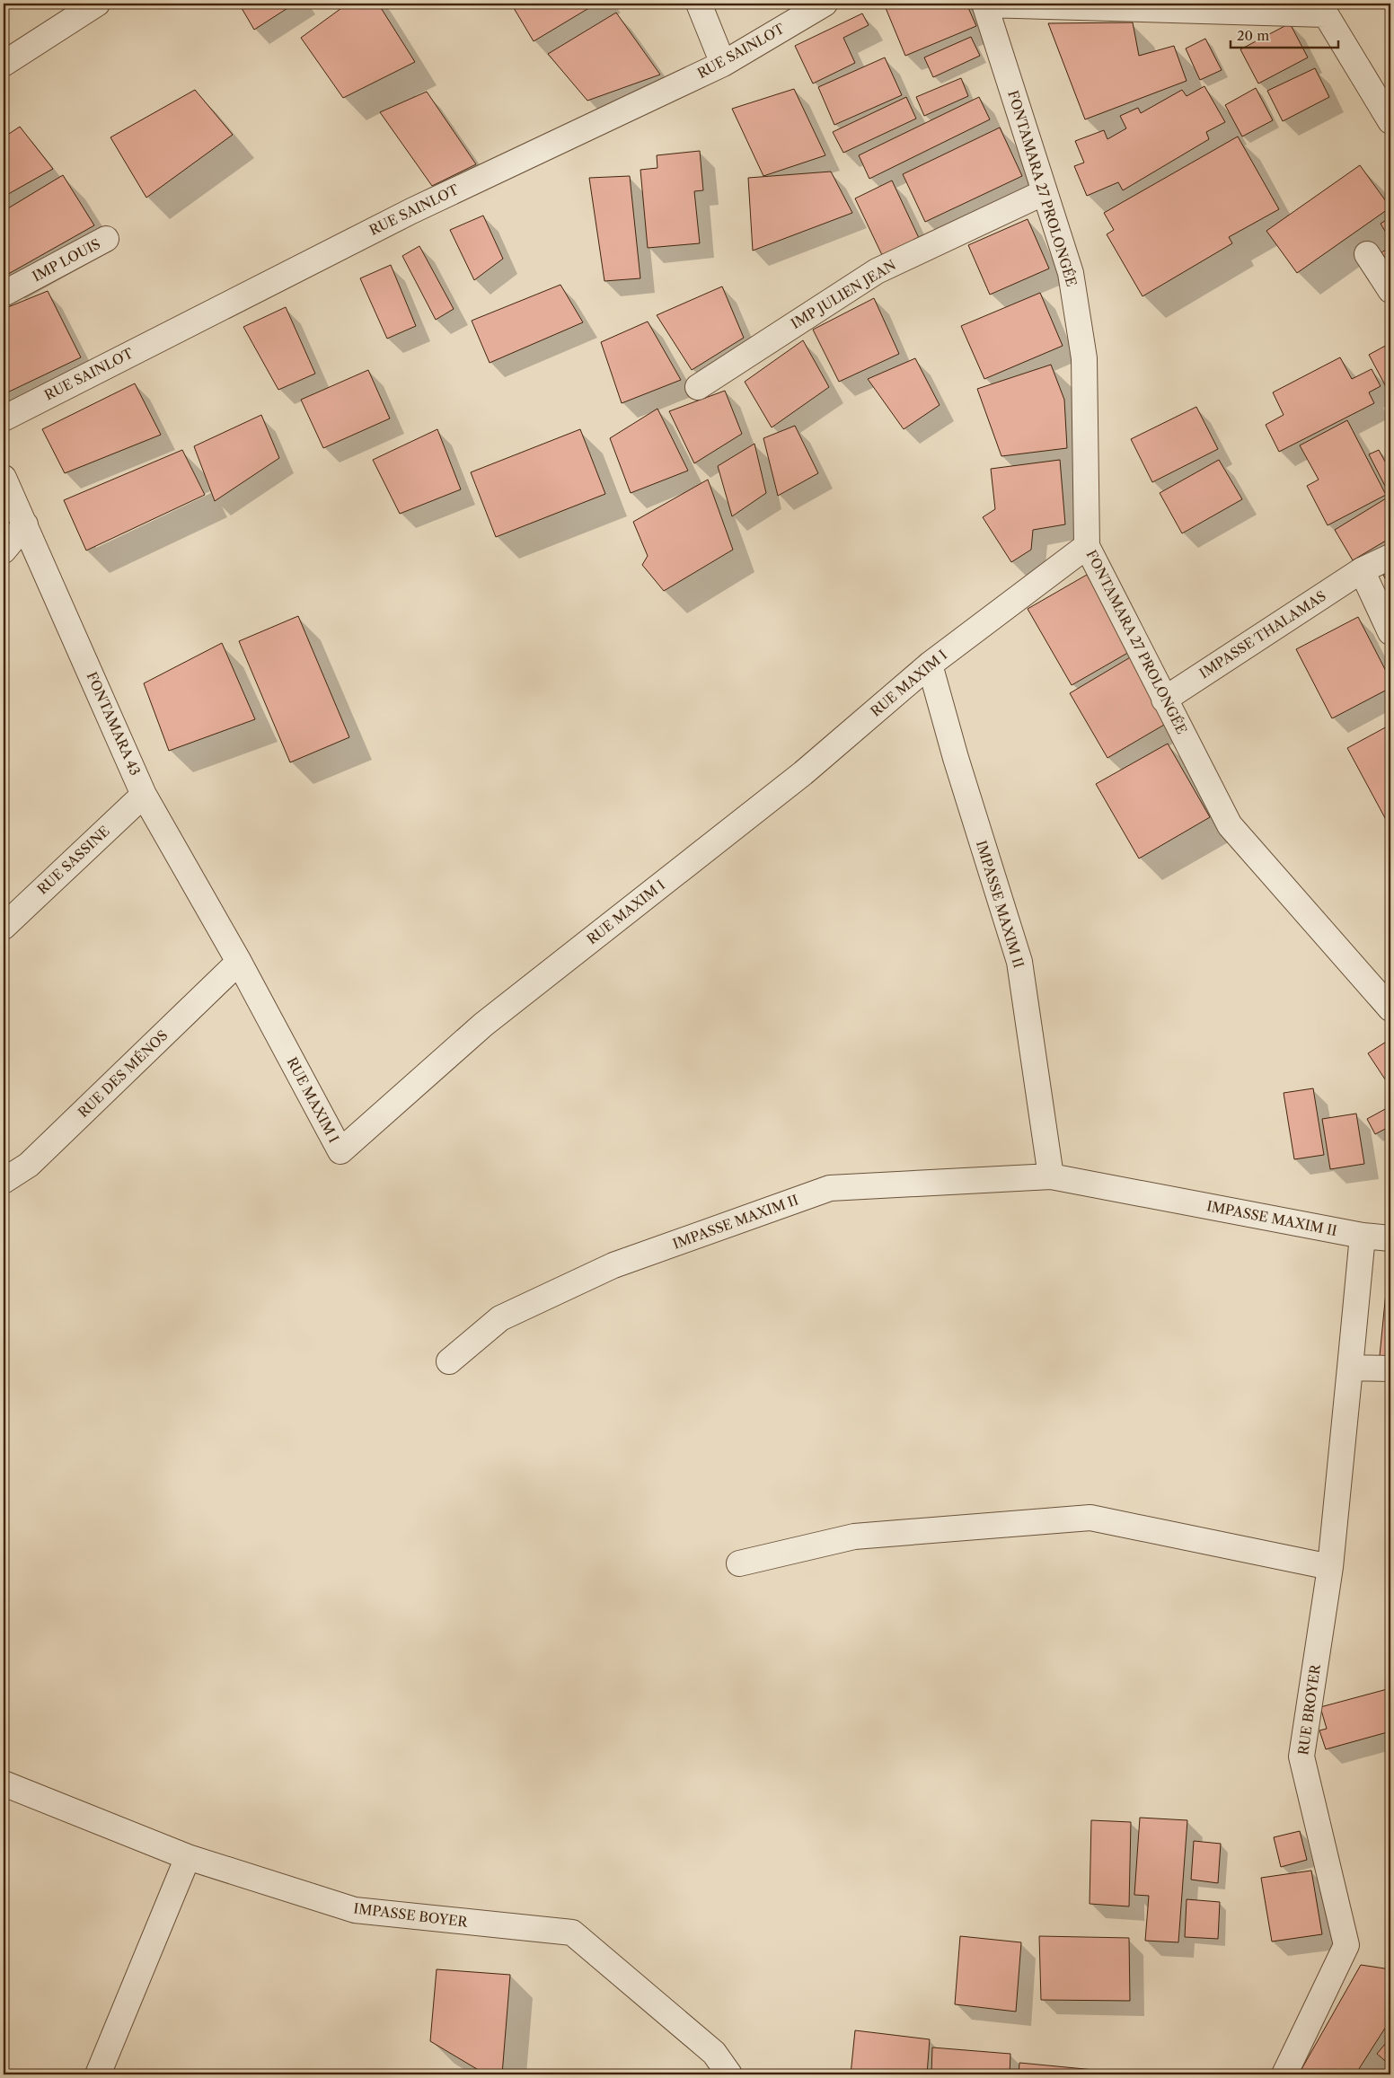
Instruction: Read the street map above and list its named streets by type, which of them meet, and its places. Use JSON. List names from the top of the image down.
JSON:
{
  "streets": {
    "street": [
      "RUE SAINLOT",
      "FONTAMARA 27 PROLONGÉE",
      "IMP LOUIS",
      "IMP JULIEN JEAN",
      "IMPASSE THALAMAS",
      "RUE MAXIM I",
      "FONTAMARA 43",
      "RUE SASSINE",
      "IMPASSE MAXIM II",
      "RUE DES MÉNOS",
      "RUE BROYER",
      "IMPASSE BOYER"
    ]
  },
  "crossings": [
    ["FONTAMARA 27 PROLONGÉE", "IMP JULIEN JEAN"],
    ["FONTAMARA 27 PROLONGÉE", "IMPASSE THALAMAS"],
    ["FONTAMARA 27 PROLONGÉE", "RUE MAXIM I"],
    ["RUE MAXIM I", "FONTAMARA 43"],
    ["RUE MAXIM I", "IMPASSE MAXIM II"],
    ["RUE MAXIM I", "RUE DES MÉNOS"],
    ["FONTAMARA 43", "RUE SASSINE"],
    ["FONTAMARA 43", "RUE DES MÉNOS"]
  ],
  "scale_bar": "20 m"
}
